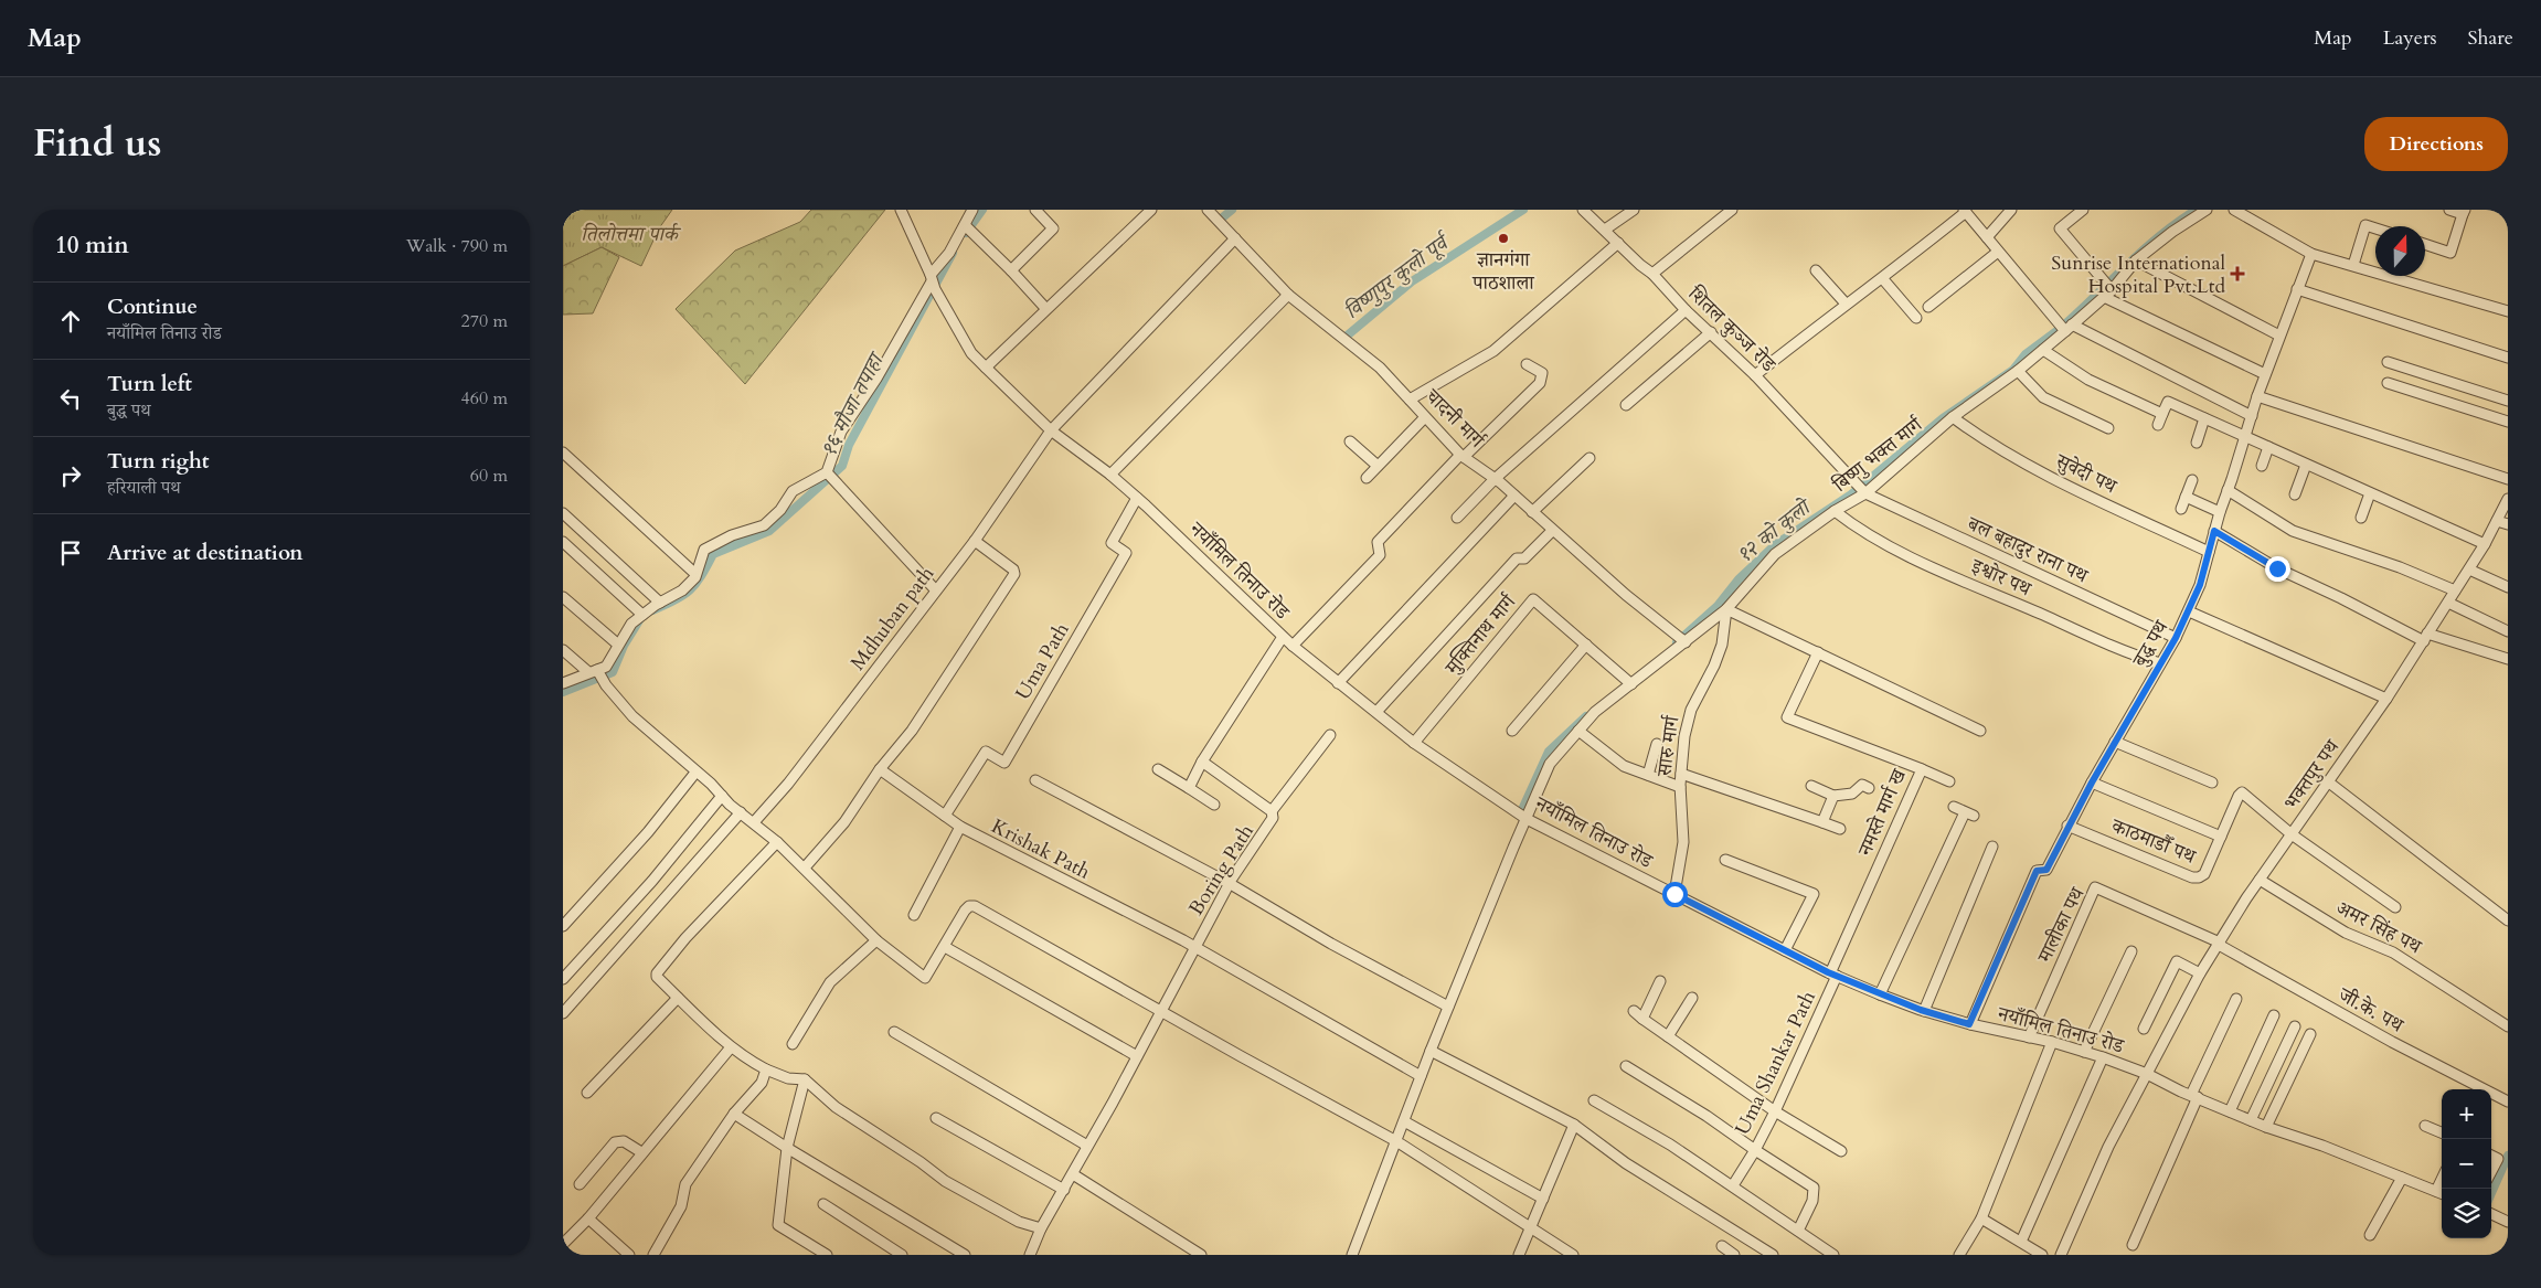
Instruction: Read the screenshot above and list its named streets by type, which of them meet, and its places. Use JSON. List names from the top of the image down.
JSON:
{
  "streets": {
    "street": [
      "शितल कुञ्ज रोड",
      "चादनी मार्ग",
      "बिष्णु भक्त मार्ग",
      "सुवेदी पथ",
      "बल बहादुर राना पथ",
      "नयाँमिल तिनाउ रोड",
      "इश्वोर पथ",
      "Mdhuban path",
      "मुक्तिनाथ मार्ग",
      "बुद्ध पथ",
      "Uma Path",
      "सारु मार्ग",
      "भक्तपुर पथ",
      "नमस्ते मार्ग ख",
      "काठमाडौँ पथ",
      "Krishak Path",
      "Boring Path",
      "मालीका पथ",
      "अमर सिंह पथ",
      "जी.के. पथ",
      "Uma Shankar Path"
    ]
  },
  "crossings": [
    ["शितल कुञ्ज रोड", "बिष्णु भक्त मार्ग"],
    ["शितल कुञ्ज रोड", "बल बहादुर राना पथ"],
    ["चादनी मार्ग", "बिष्णु भक्त मार्ग"],
    ["चादनी मार्ग", "Mdhuban path"],
    ["बिष्णु भक्त मार्ग", "सुवेदी पथ"],
    ["बिष्णु भक्त मार्ग", "बल बहादुर राना पथ"],
    ["बिष्णु भक्त मार्ग", "नयाँमिल तिनाउ रोड"],
    ["बिष्णु भक्त मार्ग", "इश्वोर पथ"],
    ["बिष्णु भक्त मार्ग", "मुक्तिनाथ मार्ग"],
    ["बिष्णु भक्त मार्ग", "सारु मार्ग"],
    ["बिष्णु भक्त मार्ग", "Krishak Path"],
    ["सुवेदी पथ", "बुद्ध पथ"],
    ["बल बहादुर राना पथ", "बुद्ध पथ"],
    ["नयाँमिल तिनाउ रोड", "Mdhuban path"],
    ["नयाँमिल तिनाउ रोड", "मुक्तिनाथ मार्ग"],
    ["नयाँमिल तिनाउ रोड", "बुद्ध पथ"],
    ["नयाँमिल तिनाउ रोड", "Uma Path"],
    ["नयाँमिल तिनाउ रोड", "सारु मार्ग"],
    ["नयाँमिल तिनाउ रोड", "भक्तपुर पथ"],
    ["नयाँमिल तिनाउ रोड", "नमस्ते मार्ग ख"],
    ["नयाँमिल तिनाउ रोड", "मालीका पथ"],
    ["नयाँमिल तिनाउ रोड", "Uma Shankar Path"],
    ["इश्वोर पथ", "बुद्ध पथ"],
    ["बुद्ध पथ", "काठमाडौँ पथ"],
    ["Uma Path", "Krishak Path"],
    ["भक्तपुर पथ", "काठमाडौँ पथ"],
    ["भक्तपुर पथ", "मालीका पथ"],
    ["भक्तपुर पथ", "अमर सिंह पथ"],
    ["भक्तपुर पथ", "जी.के. पथ"],
    ["नमस्ते मार्ग ख", "Uma Shankar Path"],
    ["Krishak Path", "Boring Path"],
    ["मालीका पथ", "जी.के. पथ"]
  ],
  "water": ["विष्णुपुर कुलो पूर्व", "१६ मौजा तपाहा", "१२ को कुलो"],
  "parks": ["तिलोत्तमा पार्क"],
  "places": {
    "other": ["ज्ञानगंगा पाठशाला"],
    "health": ["Sunrise International Hospital Pvt.Ltd"]
  },
  "north": "top",
  "page": {
    "header": "Map",
    "nav": ["Map", "Layers", "Share"],
    "title": "Find us",
    "buttons": "Directions",
    "heading": ["10 min", "Walk · 790 m"],
    "list": [
      ["Continue", "नयाँमिल तिनाउ रोड", "270 m"],
      ["Turn left", "बुद्ध पथ", "460 m"],
      ["Turn right", "हरियाली पथ", "60 m"],
      "Arrive at destination"
    ],
    "map_buttons": ["+", "−"]
  }
}
